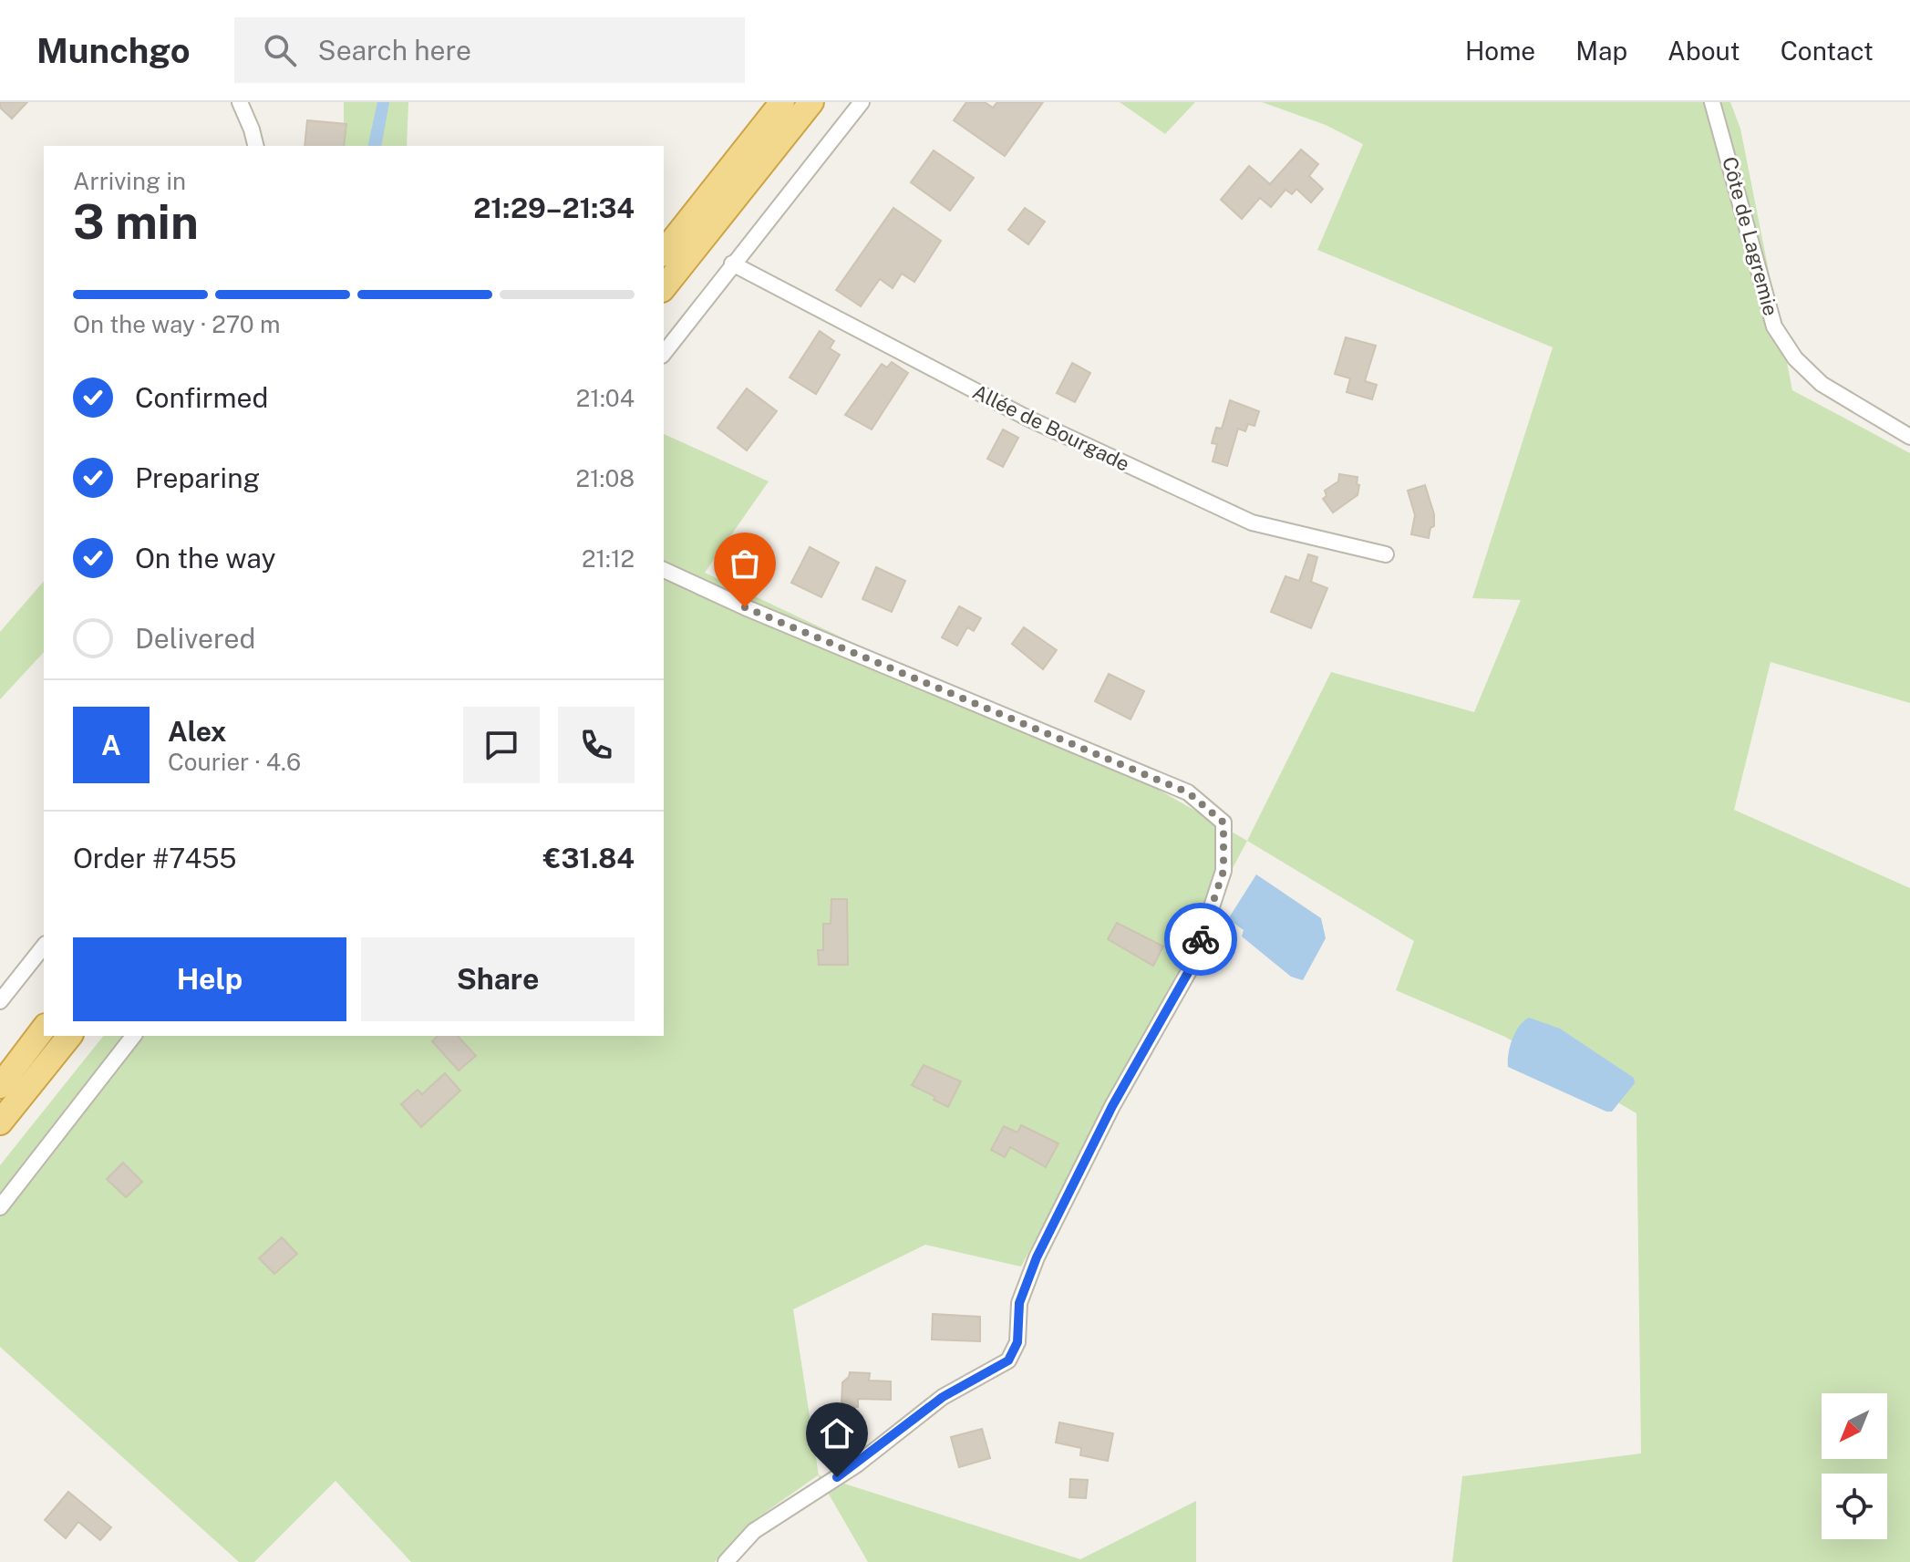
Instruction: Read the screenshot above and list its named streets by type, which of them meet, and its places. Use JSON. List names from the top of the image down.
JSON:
{
  "streets": {
    "street": ["Côte de Lagremie", "Allée de Bourgade"]
  },
  "north": "bottom left",
  "page": {
    "header": "Munchgo",
    "search": "Search here",
    "nav": [
      "Home",
      "Map",
      "About",
      "Contact"
    ],
    "heading": ["3 min", "Arriving in", "21:29–21:34"],
    "panel": [
      "Alex",
      "Courier · 4.6",
      "Order #7455",
      "€31.84"
    ],
    "bar": "On the way · 270 m",
    "list": [
      ["Confirmed", "21:04"],
      ["Preparing", "21:08"],
      ["On the way", "21:12"],
      "Delivered"
    ],
    "round": "A",
    "buttons": ["Help", "Share"]
  }
}
